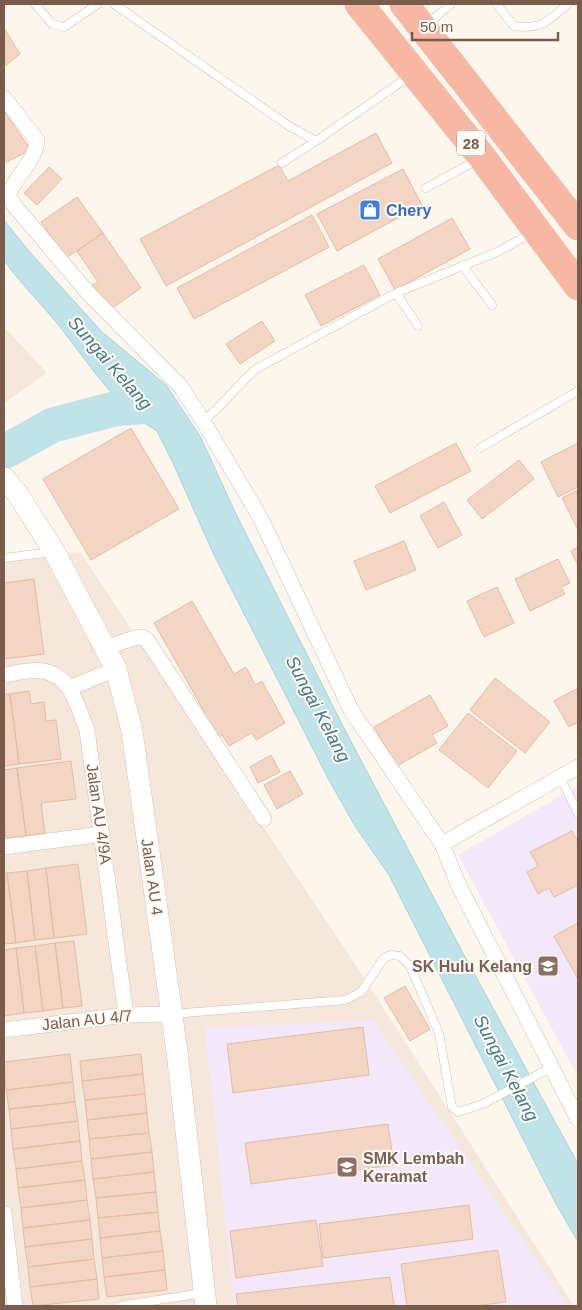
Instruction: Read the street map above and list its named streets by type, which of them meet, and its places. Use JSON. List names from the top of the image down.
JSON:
{
  "streets": {
    "highway": ["28"],
    "main road": ["Jalan AU 4"],
    "street": ["Jalan AU 4/9A", "Jalan AU 4/7"]
  },
  "crossings": [
    ["Jalan AU 4/9A", "Jalan AU 4/7"],
    ["Jalan AU 4", "Jalan AU 4/7"]
  ],
  "water": ["Sungai Kelang"],
  "places": {
    "shop": ["Chery"],
    "school or university": ["SK Hulu Kelang", "SMK Lembah Keramat"]
  },
  "scale_bar": "50 m"
}
